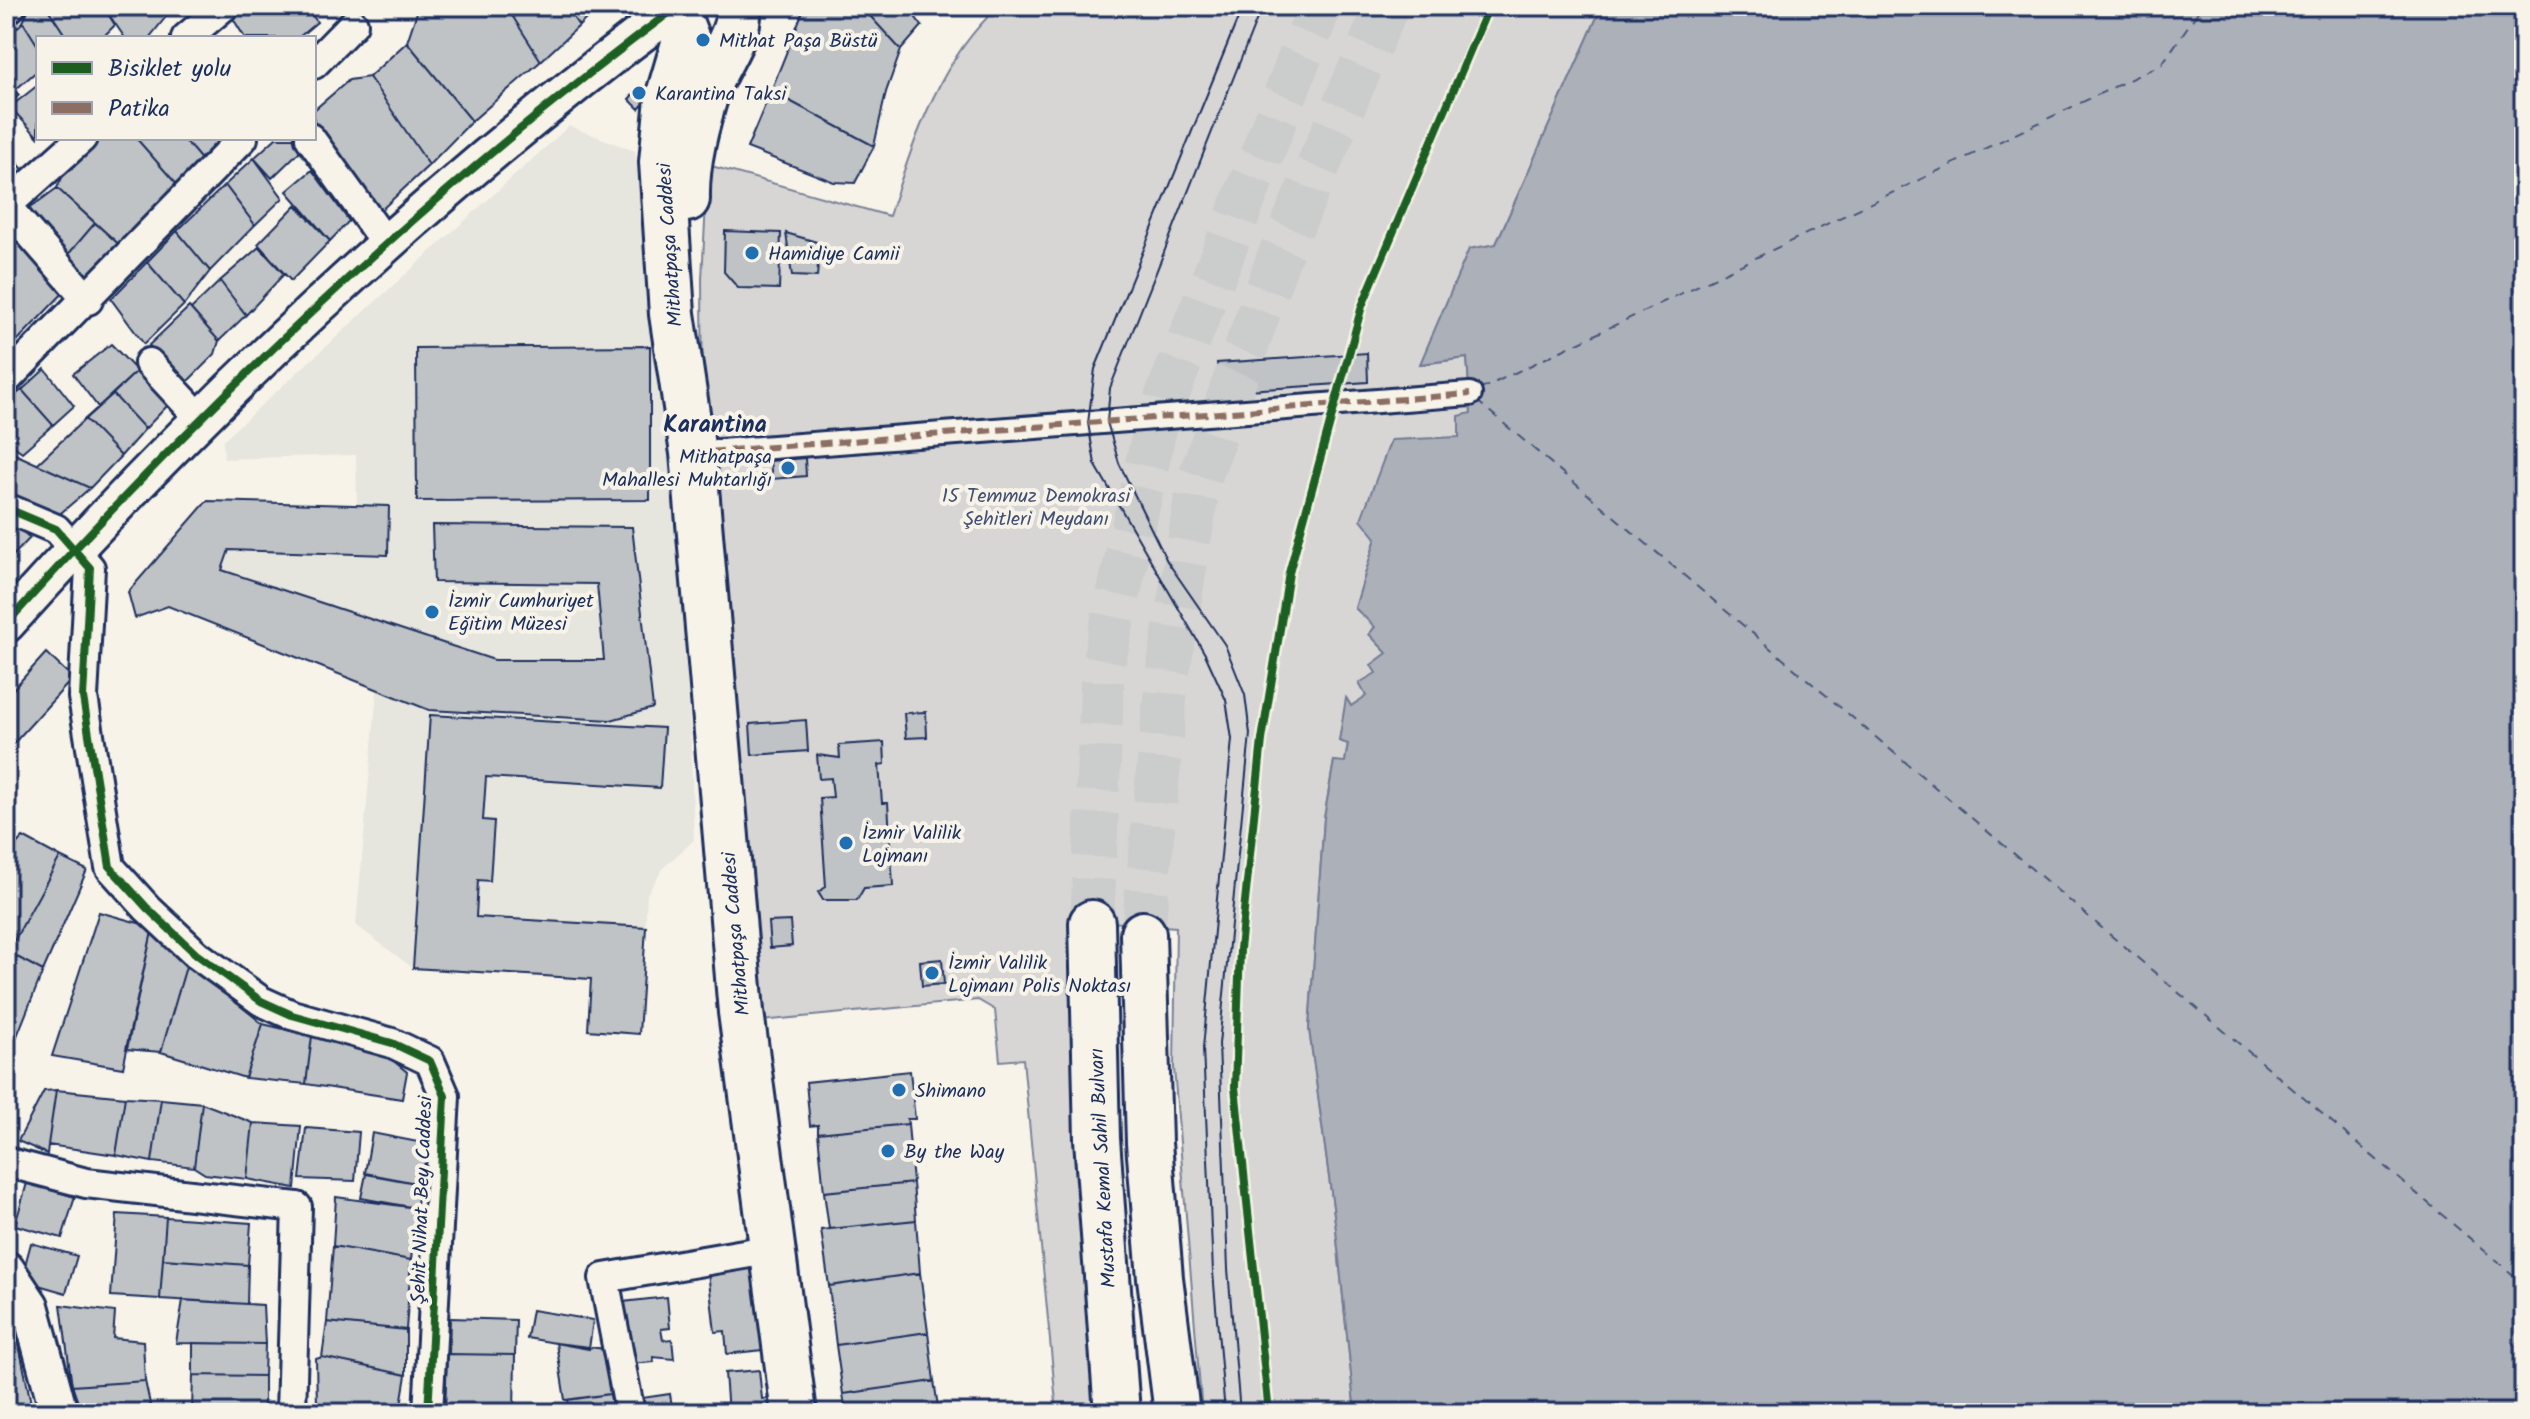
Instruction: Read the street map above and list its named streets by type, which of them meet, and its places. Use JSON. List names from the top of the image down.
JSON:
{
  "streets": {
    "main road": ["Mithatpaşa Caddesi", "Mustafa Kemal Sahil Bulvarı"],
    "street": ["Şehit Nihat Bey Caddesi"]
  },
  "districts": ["Karantina"],
  "parks": ["15 Temmuz Demokrasi Şehitleri Meydanı"],
  "places": [
    "Mithat Paşa Büstü",
    "Karantina Taksi",
    "Hamidiye Camii",
    "Mithatpaşa Mahallesi Muhtarlığı",
    "İzmir Cumhuriyet Eğitim Müzesi",
    "İzmir Valilik Lojmanı",
    "İzmir Valilik Lojmanı Polis Noktası",
    "Shimano",
    "By the Way"
  ],
  "legend": ["Bisiklet yolu", "Patika"]
}
